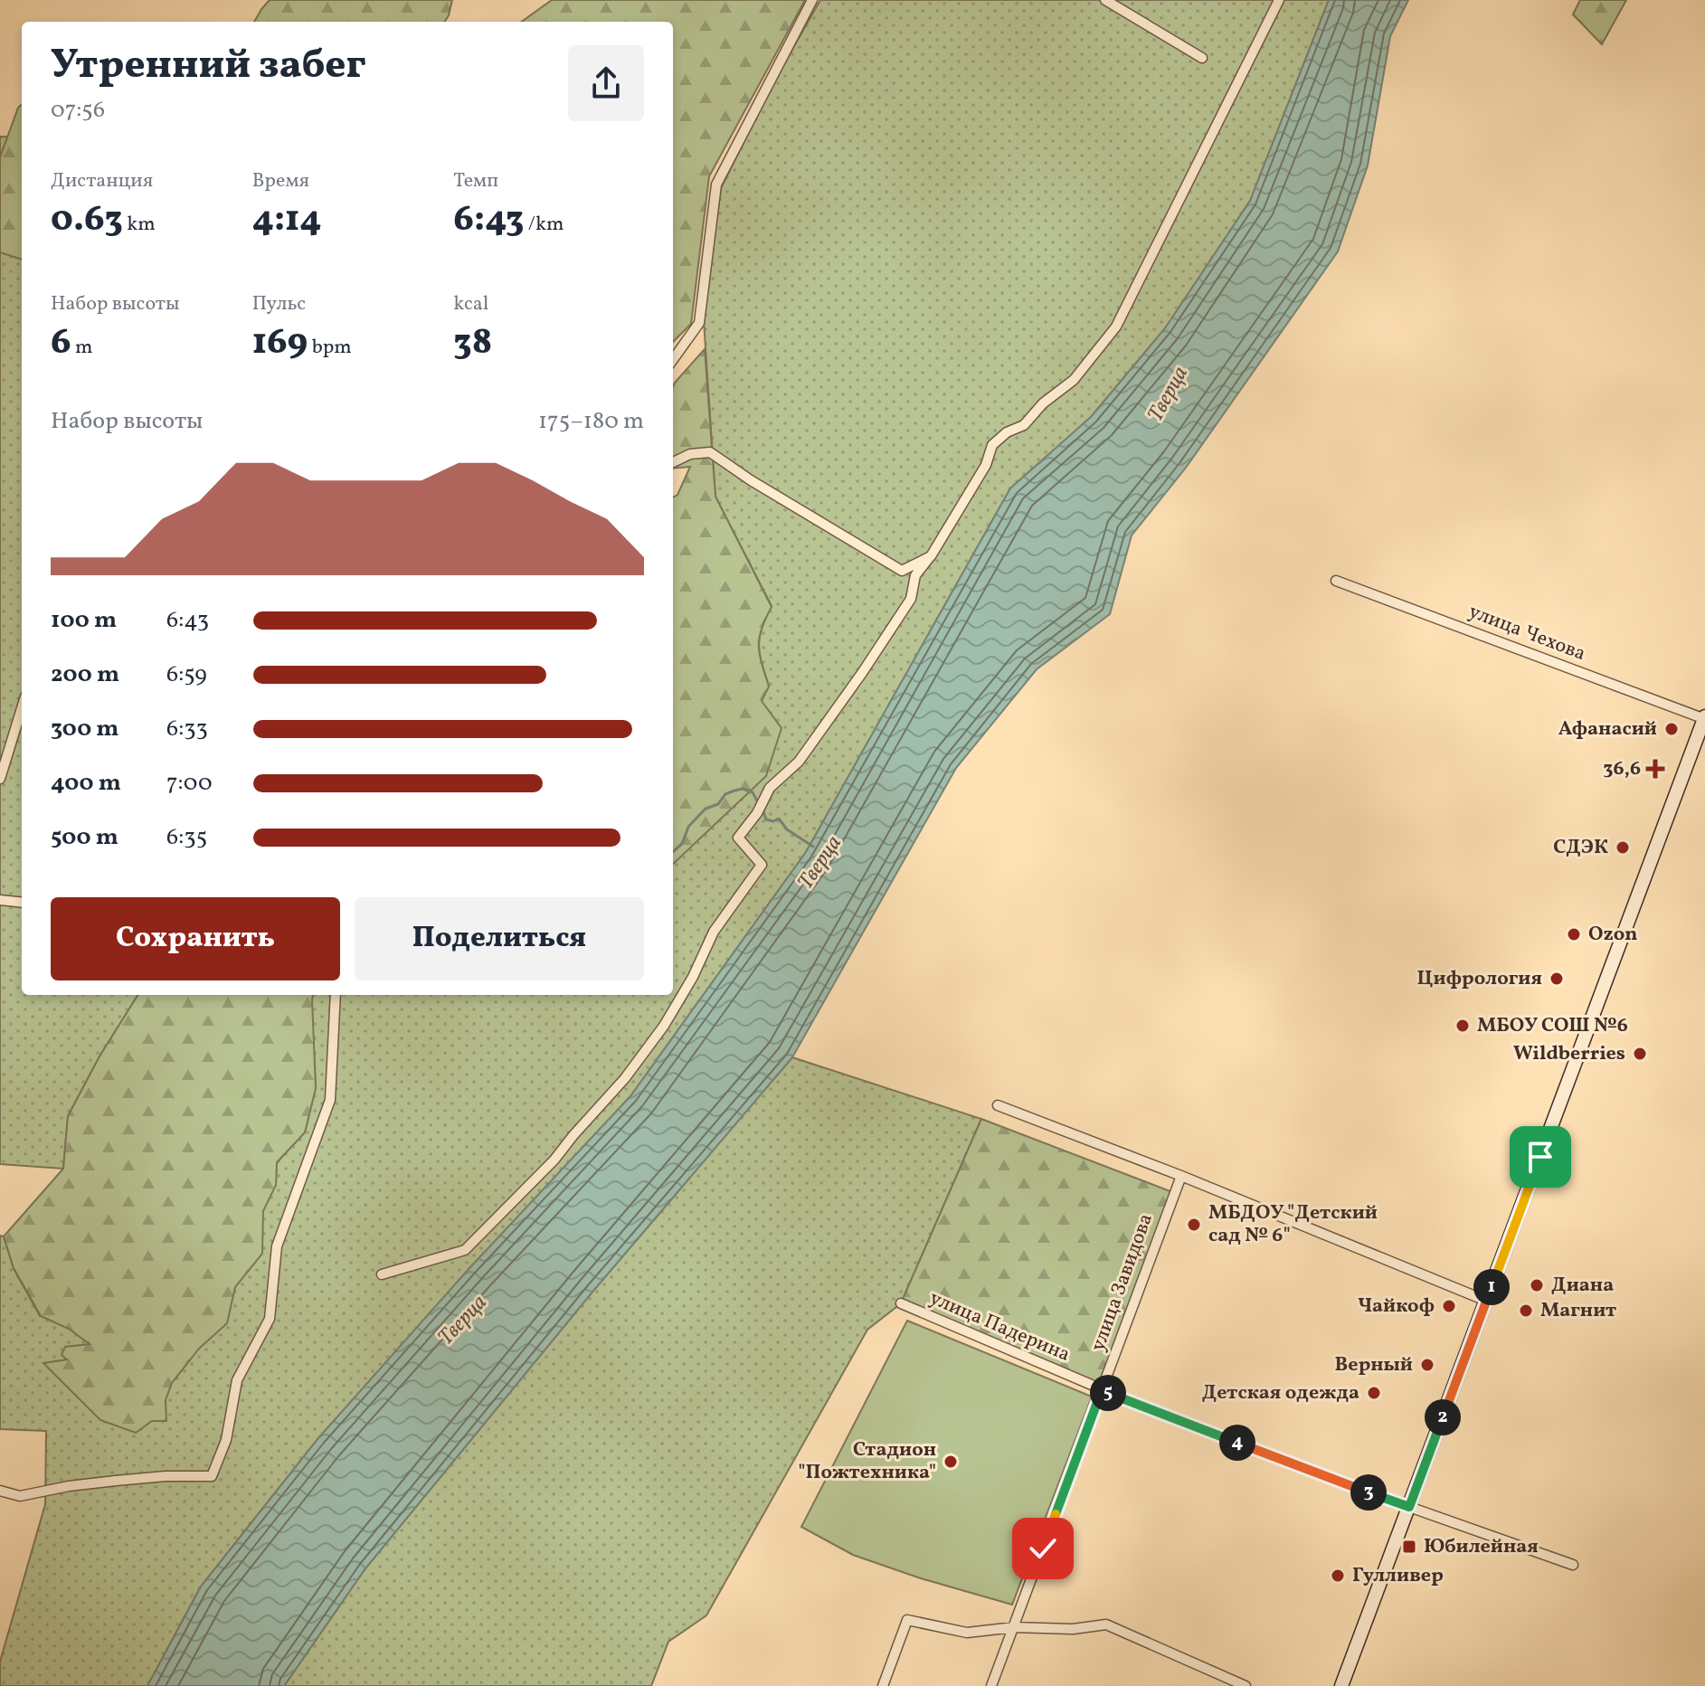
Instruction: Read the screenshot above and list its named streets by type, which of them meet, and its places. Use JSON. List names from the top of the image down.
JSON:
{
  "streets": {
    "street": ["улица Чехова", "улица Завидова", "улица Падерина"]
  },
  "crossings": [
    ["улица Завидова", "улица Падерина"]
  ],
  "water": ["Тверца"],
  "places": {
    "other": [
      "Афанасий",
      "СДЭК",
      "Ozon",
      "Цифрология",
      "МБОУ СОШ №6",
      "Wildberries",
      "МБДОУ \"Детский сад № 6\"",
      "Диана",
      "Чайкоф",
      "Магнит",
      "Верный",
      "Детская одежда",
      "Стадион \"Пожтехника\"",
      "Гулливер"
    ],
    "health": ["36,6"],
    "transit": ["Юбилейная"]
  },
  "page": {
    "heading": ["Утренний забег", "07:56"],
    "stats": [
      ["Дистанция", "0.63 km"],
      ["Время", "4:14"],
      ["Темп", "6:43 /km"],
      ["Набор высоты", "6 m"],
      ["Пульс", "169 bpm"],
      ["kcal", "38"]
    ],
    "chart": ["Набор высоты", "175–180 m"],
    "list": [
      {
        "name": "100 m",
        "note": "6:43"
      },
      {
        "name": "200 m",
        "note": "6:59"
      },
      {
        "name": "300 m",
        "note": "6:33"
      },
      {
        "name": "400 m",
        "note": "7:00"
      },
      {
        "name": "500 m",
        "note": "6:35"
      }
    ],
    "buttons": ["Сохранить", "Поделиться"],
    "pins": [
      "1",
      "5",
      "2",
      "4",
      "3"
    ]
  }
}
